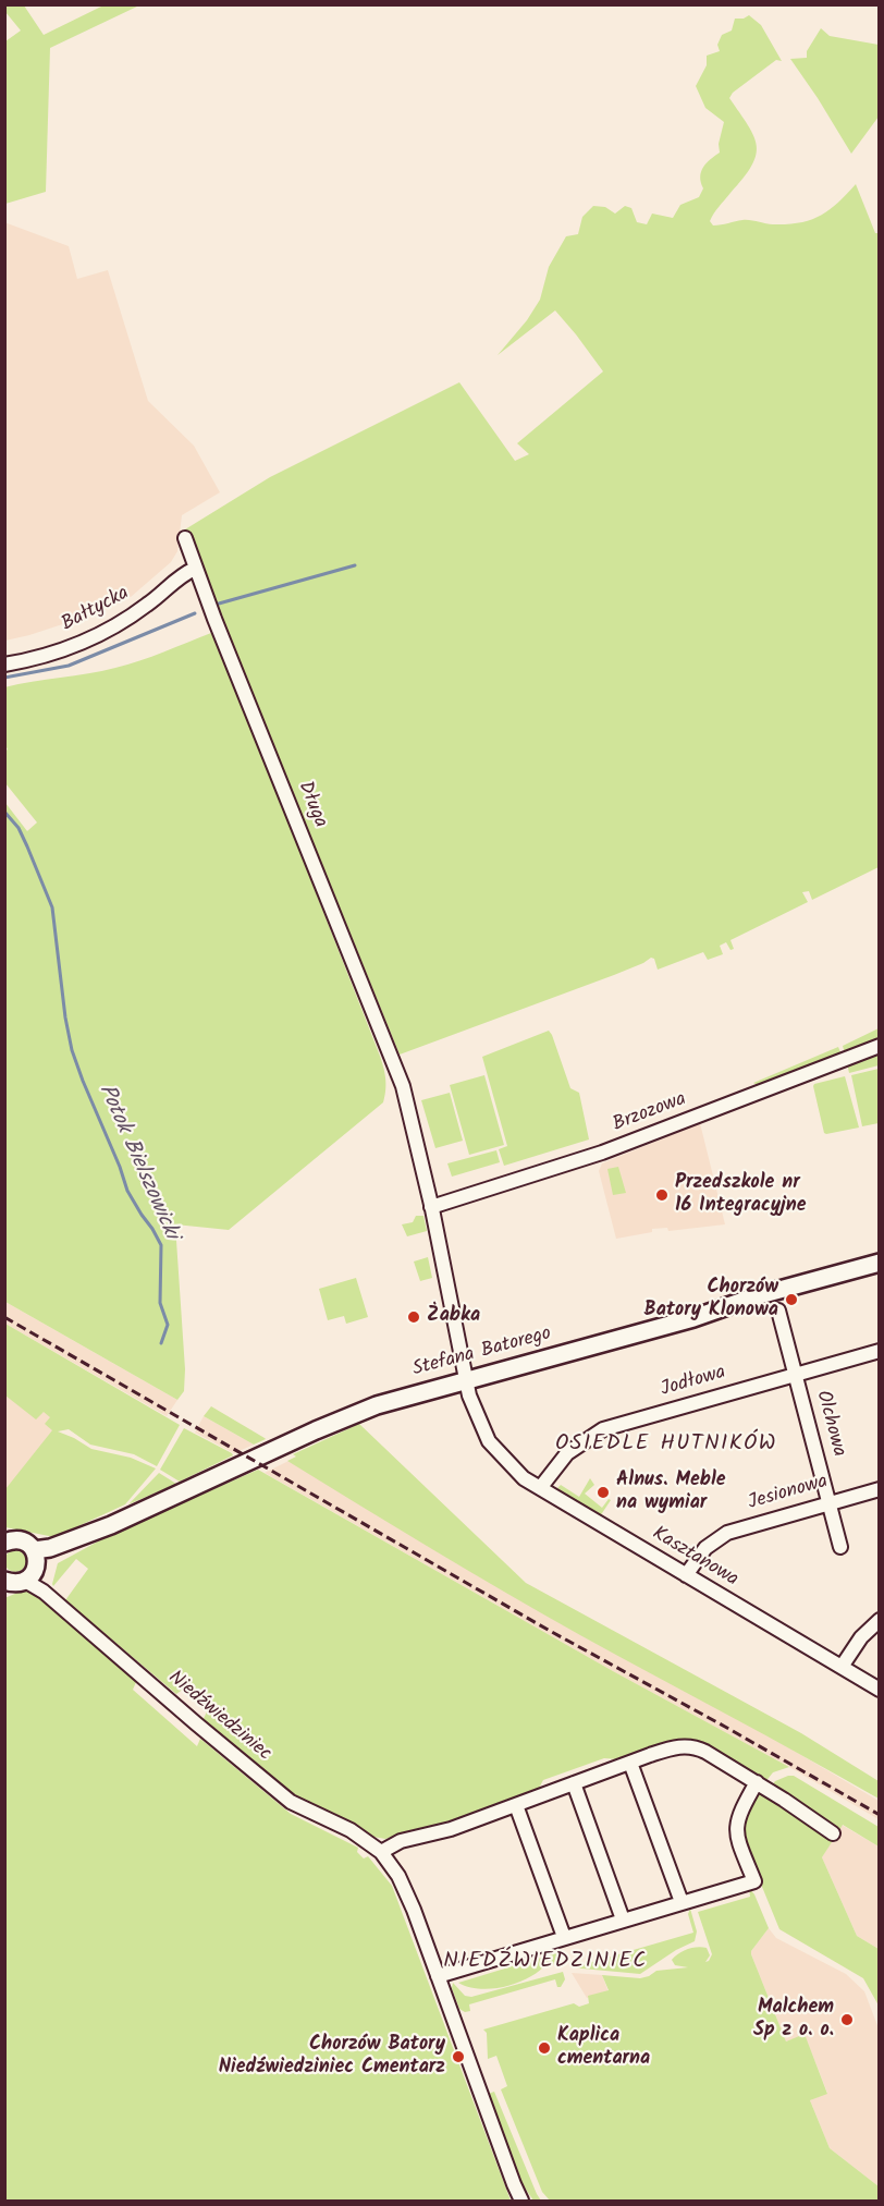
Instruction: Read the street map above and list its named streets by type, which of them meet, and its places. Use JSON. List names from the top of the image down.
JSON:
{
  "streets": {
    "street": [
      "Bałtycka",
      "Długa",
      "Brzozowa",
      "Stefana Batorego",
      "Jodłowa",
      "Olchowa",
      "Jesionowa",
      "Kasztanowa",
      "Niedźwiedziniec"
    ]
  },
  "crossings": [
    ["Bałtycka", "Długa"],
    ["Długa", "Brzozowa"],
    ["Stefana Batorego", "Kasztanowa"],
    ["Stefana Batorego", "Niedźwiedziniec"],
    ["Jodłowa", "Olchowa"],
    ["Jodłowa", "Kasztanowa"],
    ["Olchowa", "Jesionowa"],
    ["Jesionowa", "Kasztanowa"]
  ],
  "districts": ["OSIEDLE HUTNIKÓW", "NIEDŹWIEDZINIEC"],
  "water": ["Potok Bielszowicki"],
  "places": [
    "Przedszkole nr 16 Integracyjne",
    "Chorzów Batory Klonowa",
    "Żabka",
    "Alnus. Meble na wymiar",
    "Malchem Sp z o. o.",
    "Kaplica cmentarna",
    "Chorzów Batory Niedźwiedziniec Cmentarz"
  ]
}
